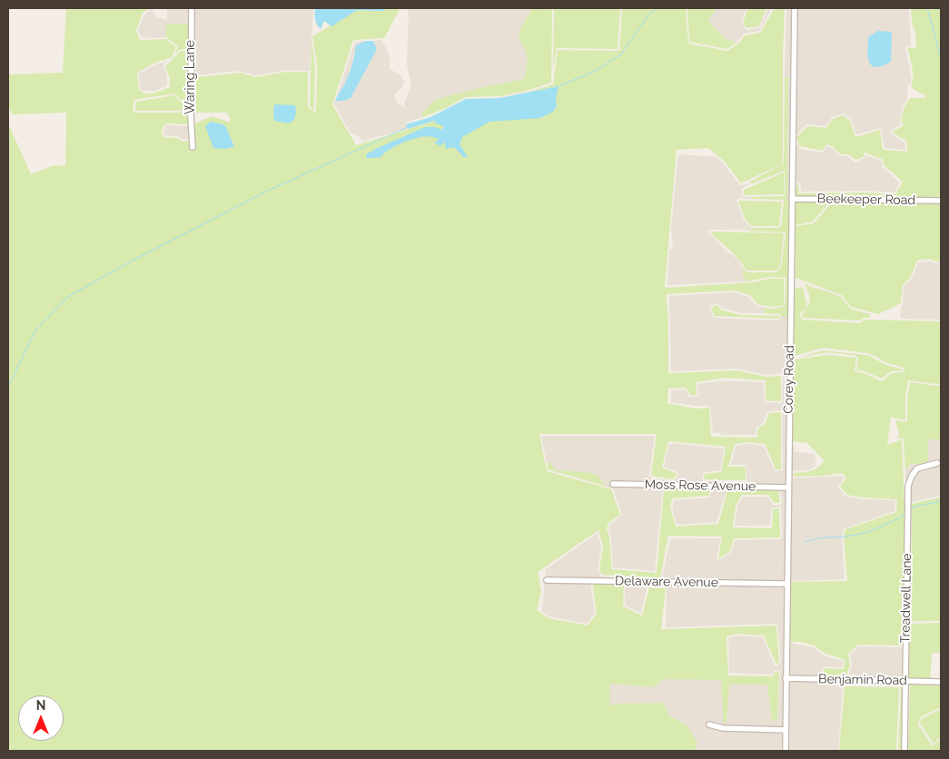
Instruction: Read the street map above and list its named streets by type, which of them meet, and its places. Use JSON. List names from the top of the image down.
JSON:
{
  "streets": {
    "street": [
      "Waring Lane",
      "Beekeeper Road",
      "Corey Road",
      "Moss Rose Avenue",
      "Delaware Avenue",
      "Treadwell Lane",
      "Benjamin Road"
    ]
  },
  "crossings": [
    ["Beekeeper Road", "Corey Road"],
    ["Corey Road", "Moss Rose Avenue"],
    ["Corey Road", "Delaware Avenue"],
    ["Corey Road", "Benjamin Road"],
    ["Treadwell Lane", "Benjamin Road"]
  ],
  "north": "top"
}
